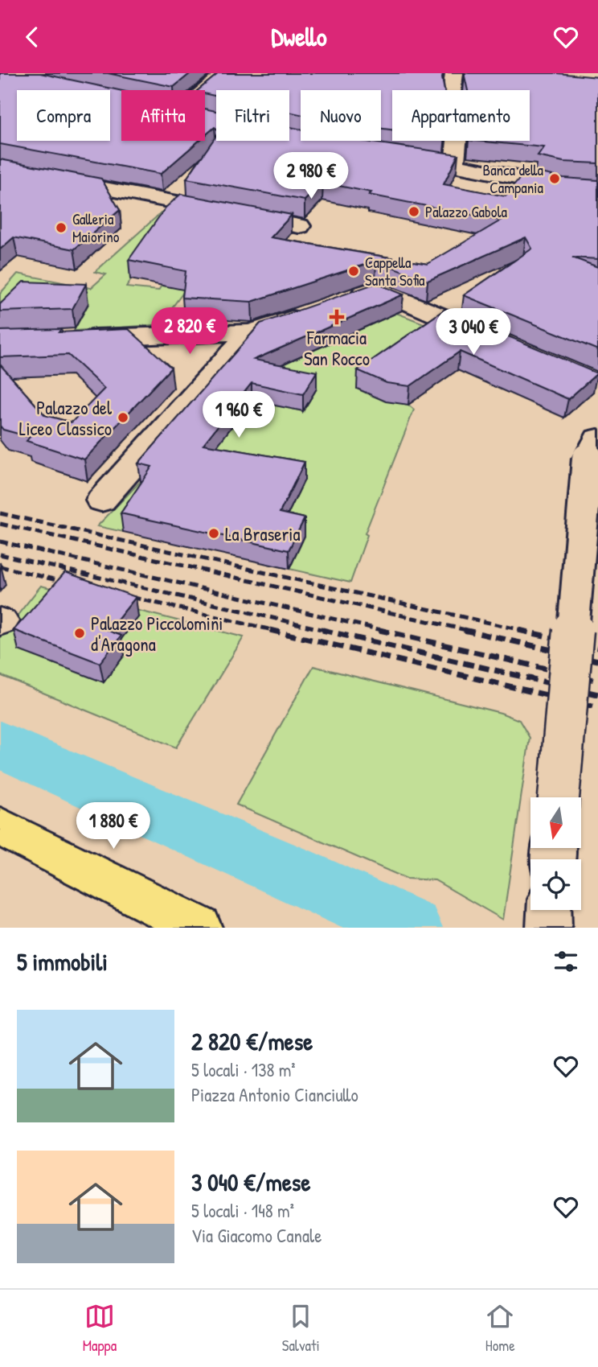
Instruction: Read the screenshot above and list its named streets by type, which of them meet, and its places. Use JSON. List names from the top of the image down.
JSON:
{
  "places": {
    "other": [
      "Banca della Campania",
      "Palazzo Gabola",
      "Galleria Maiorino",
      "Cappella Santa Sofia",
      "Palazzo del Liceo Classico",
      "La Braseria",
      "Palazzo Piccolomini d'Aragona"
    ],
    "health": ["Farmacia San Rocco"]
  },
  "north": "bottom",
  "page": {
    "header": "Dwello",
    "chip": [
      "Compra",
      "Affitta",
      "Filtri",
      "Nuovo",
      "Appartamento"
    ],
    "price": [
      "2 980 €",
      "2 820 €",
      "3 040 €",
      "1 960 €",
      "1 880 €"
    ],
    "heading": "5 immobili",
    "list": [
      {
        "name": "2 820 €/mese",
        "note": "5 locali · 138 m² · Piazza Antonio Cianciullo"
      },
      {
        "name": "3 040 €/mese",
        "note": "5 locali · 148 m² · Via Giacomo Canale"
      }
    ],
    "tabs": ["Mappa", "Salvati", "Home"]
  }
}
